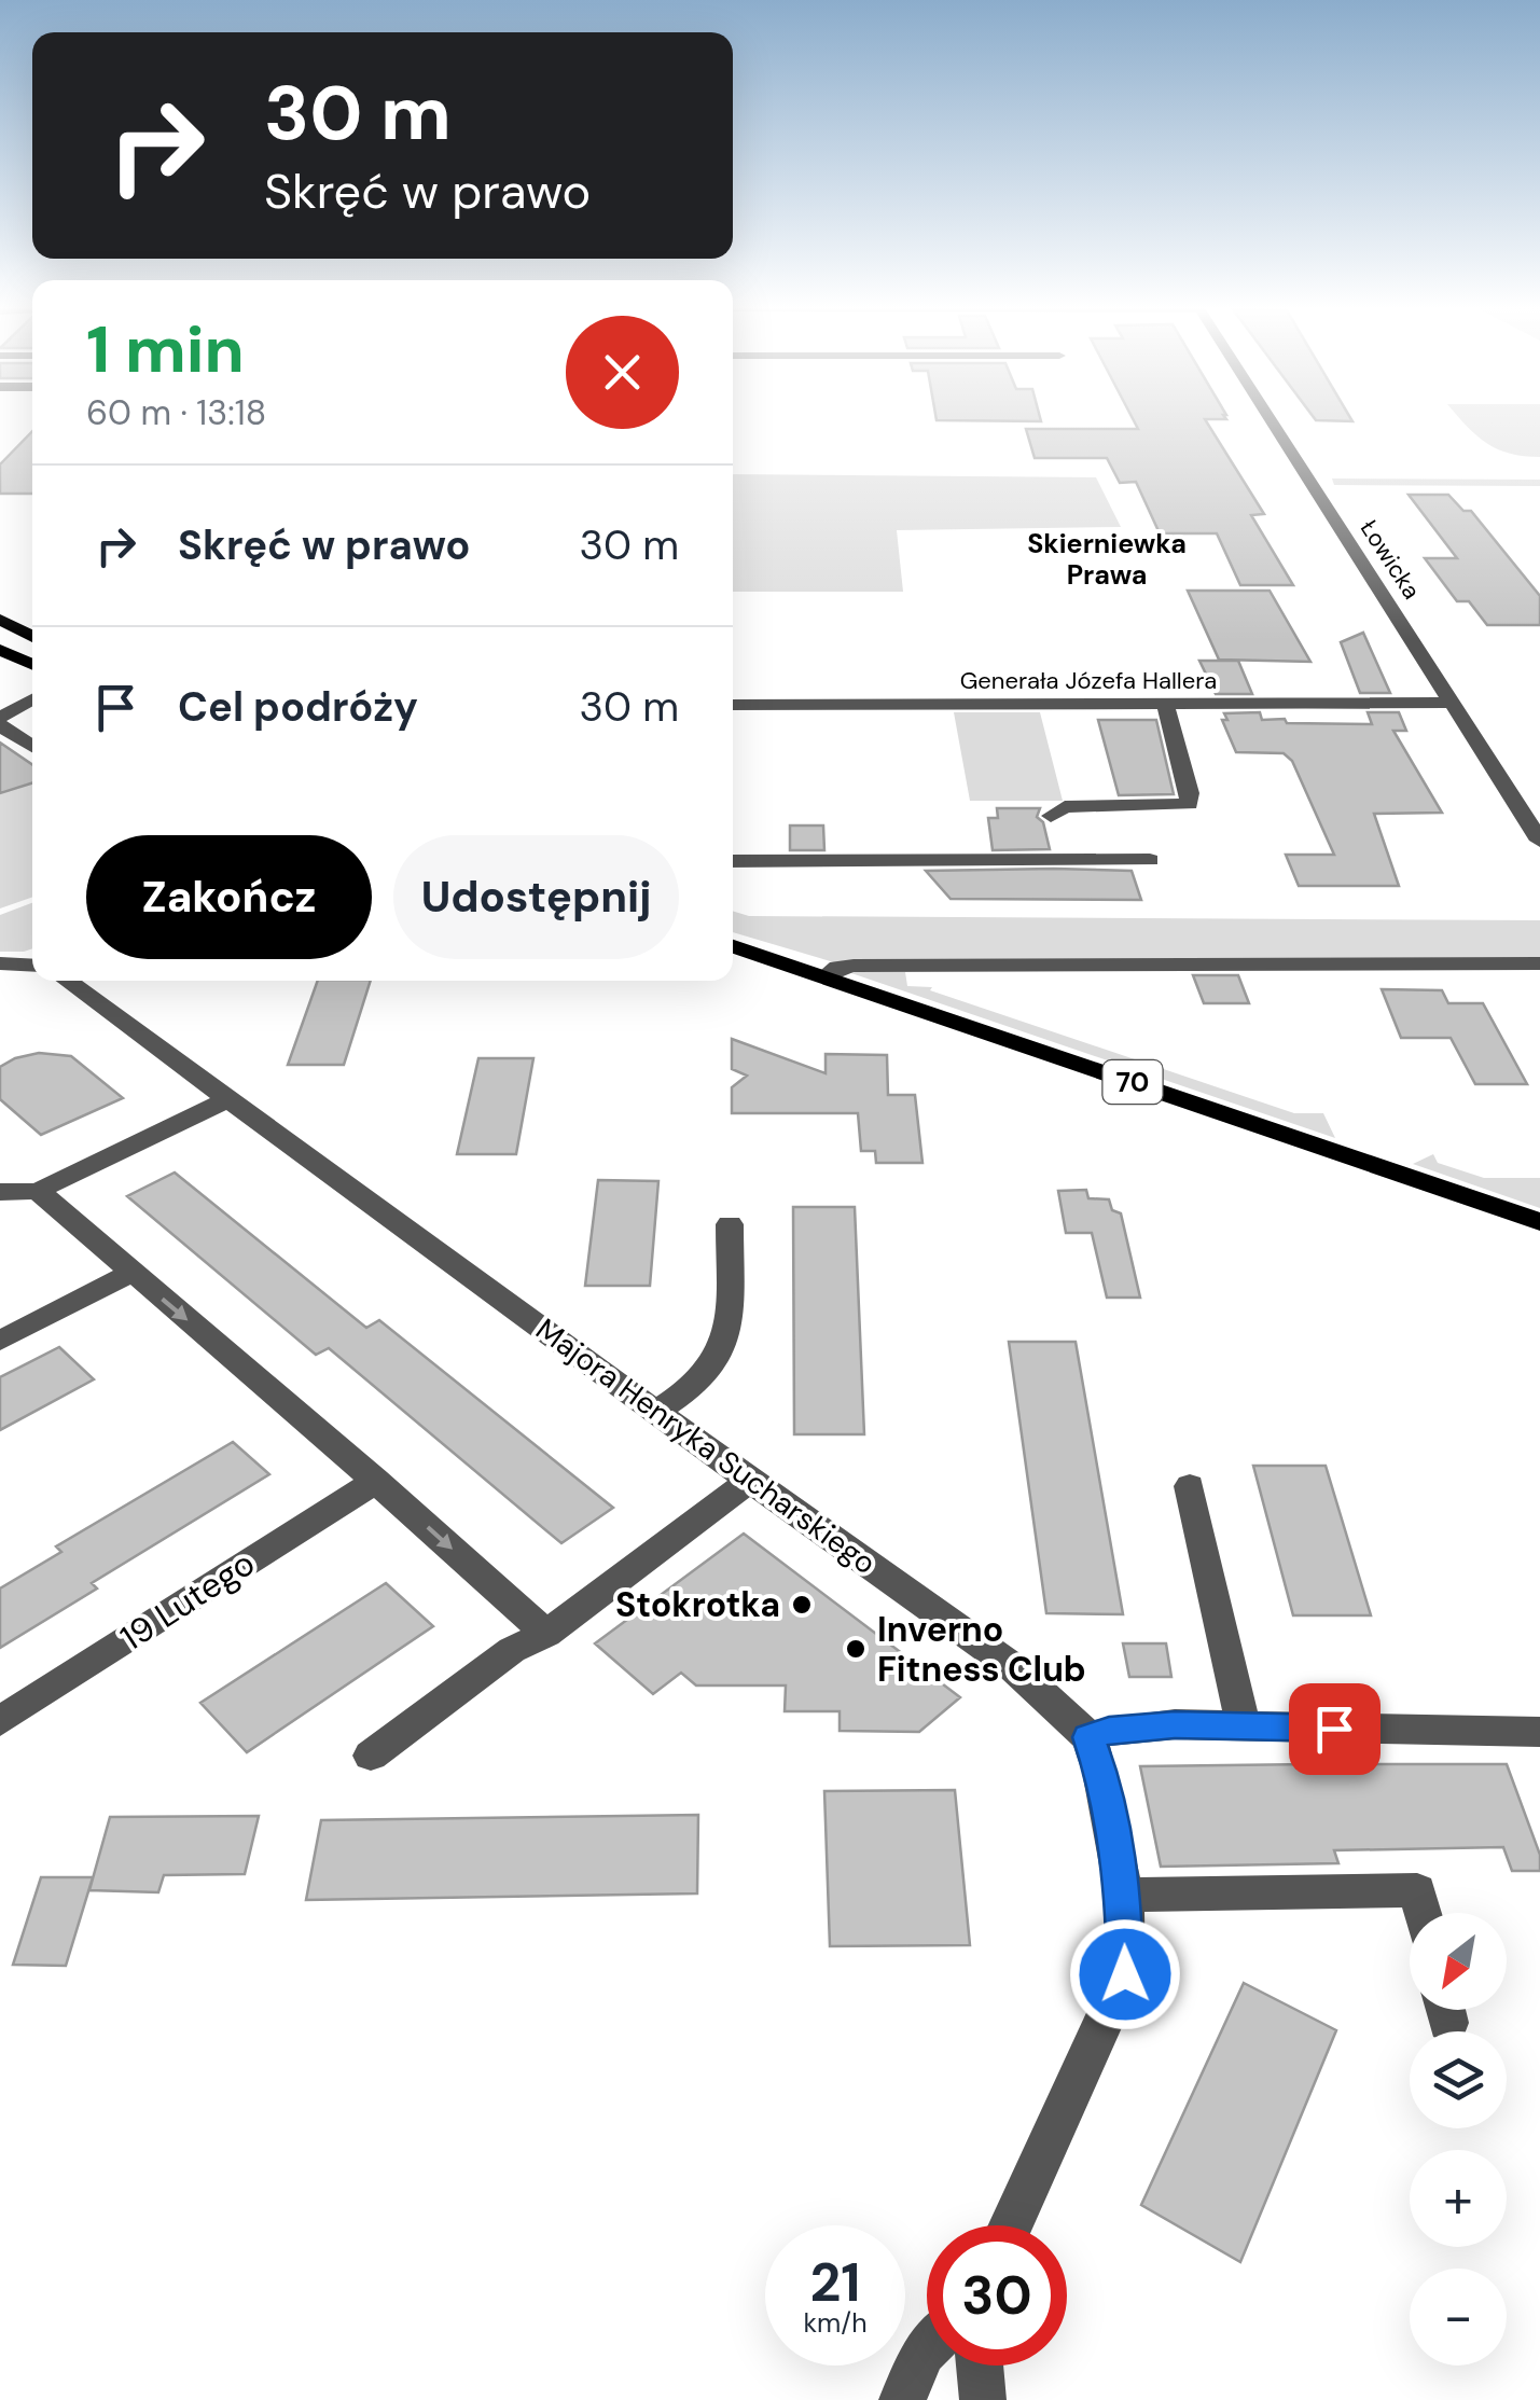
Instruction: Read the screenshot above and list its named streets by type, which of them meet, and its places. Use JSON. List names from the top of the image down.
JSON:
{
  "streets": {
    "main road": ["70"],
    "street": [
      "Łowicka",
      "Generała Józefa Hallera",
      "Majora Henryka Sucharskiego",
      "19 Lutego"
    ]
  },
  "crossings": [
    ["Łowicka", "Generała Józefa Hallera"]
  ],
  "districts": ["Skierniewka Prawa"],
  "places": ["Stokrotka", "Inverno Fitness Club"],
  "north": "bottom left",
  "page": {
    "turn": ["30 m", "Skręć w prawo"],
    "heading": ["1 min", "60 m · 13:18"],
    "list": [
      {
        "name": "Skręć w prawo",
        "value": "30 m"
      },
      {
        "name": "Cel podróży",
        "value": "30 m"
      }
    ],
    "buttons": ["Zakończ", "Udostępnij"],
    "map_buttons": ["+", "−"],
    "speed": "21 km/h",
    "limit": "30"
  }
}
